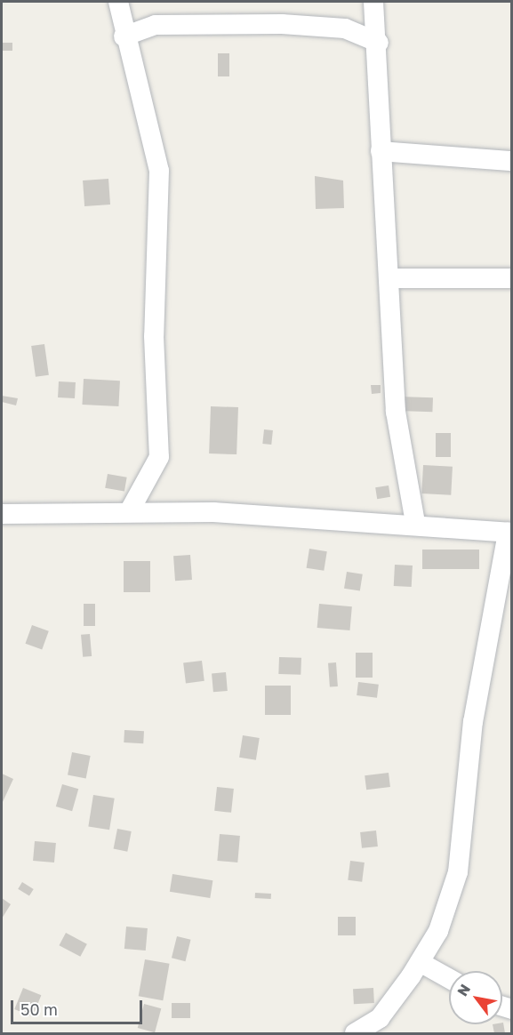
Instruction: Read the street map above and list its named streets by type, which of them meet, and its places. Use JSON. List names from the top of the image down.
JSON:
{
  "scale_bar": "50 m",
  "north": "top left"
}
